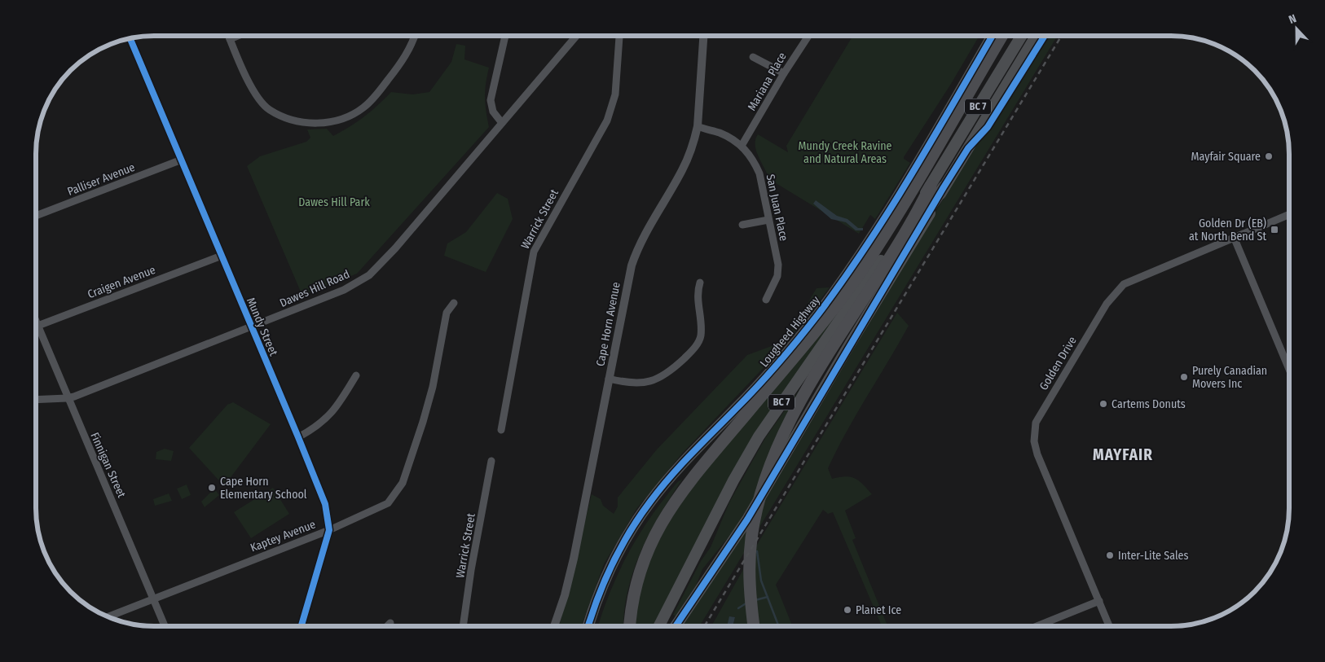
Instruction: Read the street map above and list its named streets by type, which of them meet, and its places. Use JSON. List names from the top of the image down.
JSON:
{
  "streets": {
    "main road": ["BC 7", "Lougheed Highway"],
    "street": [
      "Mariana Place",
      "Palliser Avenue",
      "San Juan Place",
      "Warrick Street",
      "Craigen Avenue",
      "Dawes Hill Road",
      "Cape Horn Avenue",
      "Mundy Street",
      "Golden Drive",
      "Finnigan Street",
      "Kaptey Avenue"
    ]
  },
  "crossings": [
    ["Mariana Place", "San Juan Place"],
    ["Palliser Avenue", "Mundy Street"],
    ["San Juan Place", "Cape Horn Avenue"],
    ["Craigen Avenue", "Mundy Street"],
    ["Craigen Avenue", "Finnigan Street"],
    ["Dawes Hill Road", "Mundy Street"],
    ["Dawes Hill Road", "Finnigan Street"],
    ["Mundy Street", "Kaptey Avenue"],
    ["Finnigan Street", "Kaptey Avenue"]
  ],
  "districts": ["MAYFAIR"],
  "parks": ["Mundy Creek Ravine and Natural Areas", "Dawes Hill Park"],
  "places": {
    "other": [
      "Mayfair Square",
      "Purely Canadian Movers Inc",
      "Cartems Donuts",
      "Cape Horn Elementary School",
      "Inter-Lite Sales",
      "Planet Ice"
    ],
    "transit": ["Golden Dr (EB) at North Bend St"]
  },
  "north": "top"
}
